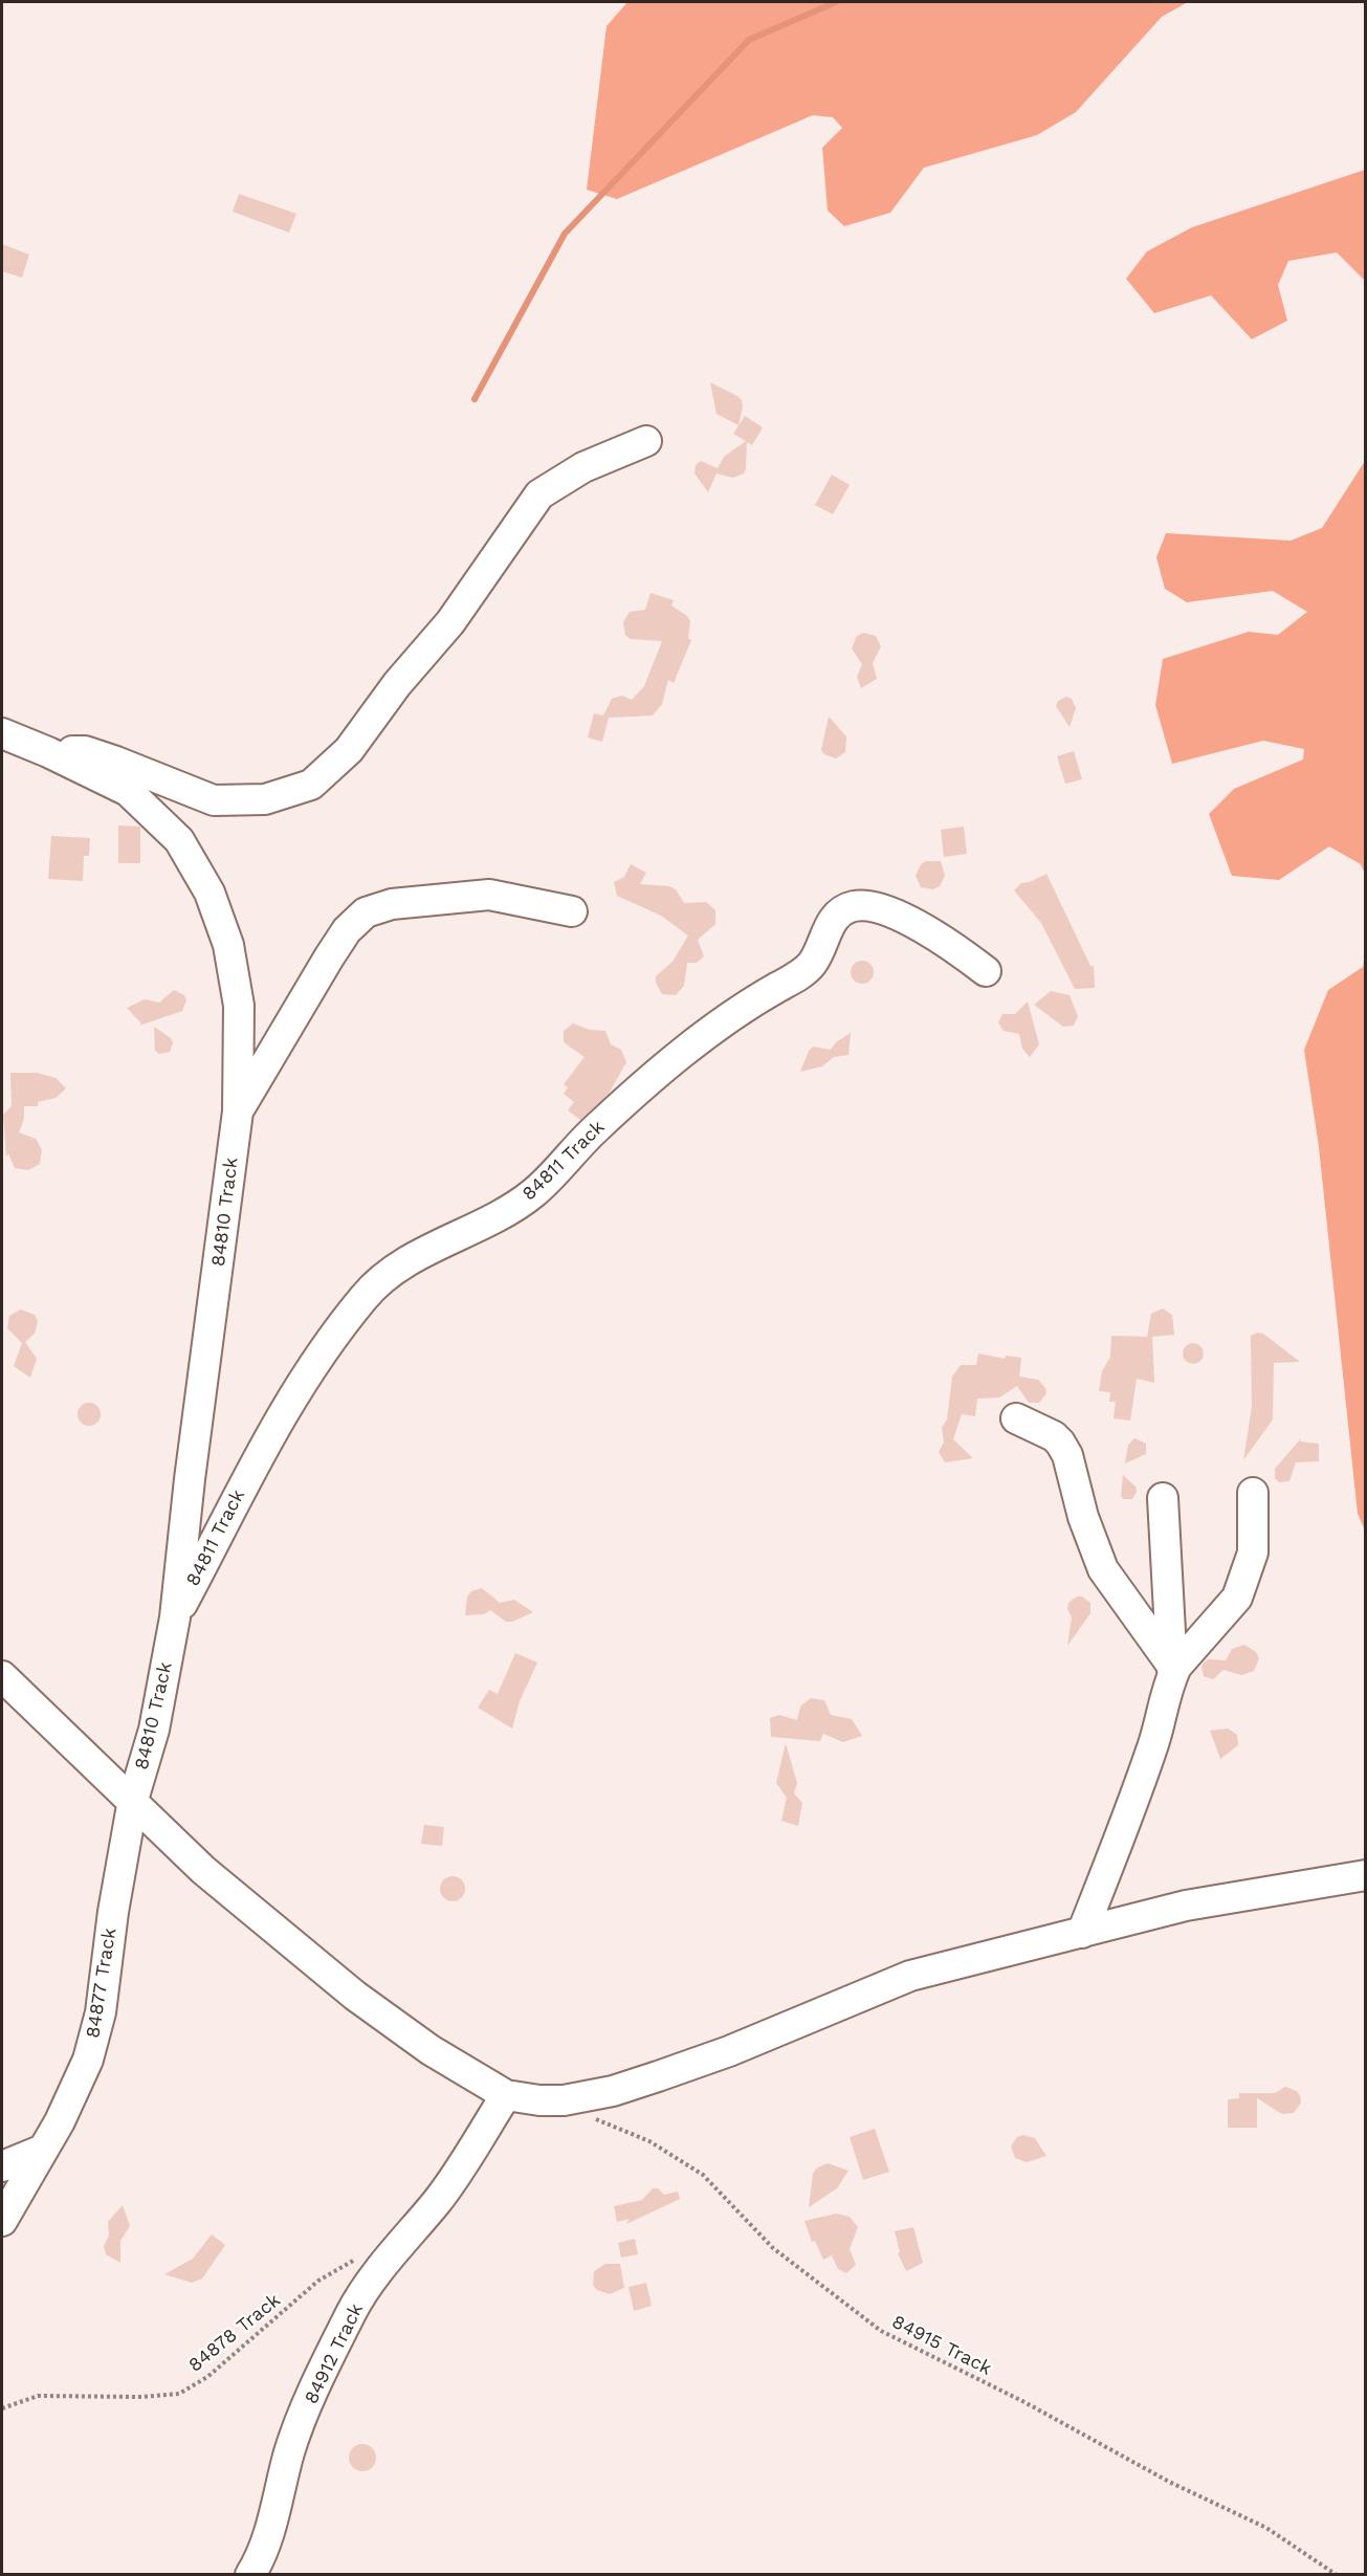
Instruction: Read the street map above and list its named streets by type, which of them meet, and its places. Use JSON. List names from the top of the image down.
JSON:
{
  "streets": {
    "street": [
      "84811 Track",
      "84810 Track",
      "84877 Track",
      "84912 Track"
    ],
    "path": ["84878 Track", "84915 Track"]
  },
  "crossings": [
    ["84811 Track", "84810 Track"],
    ["84810 Track", "84877 Track"]
  ]
}
